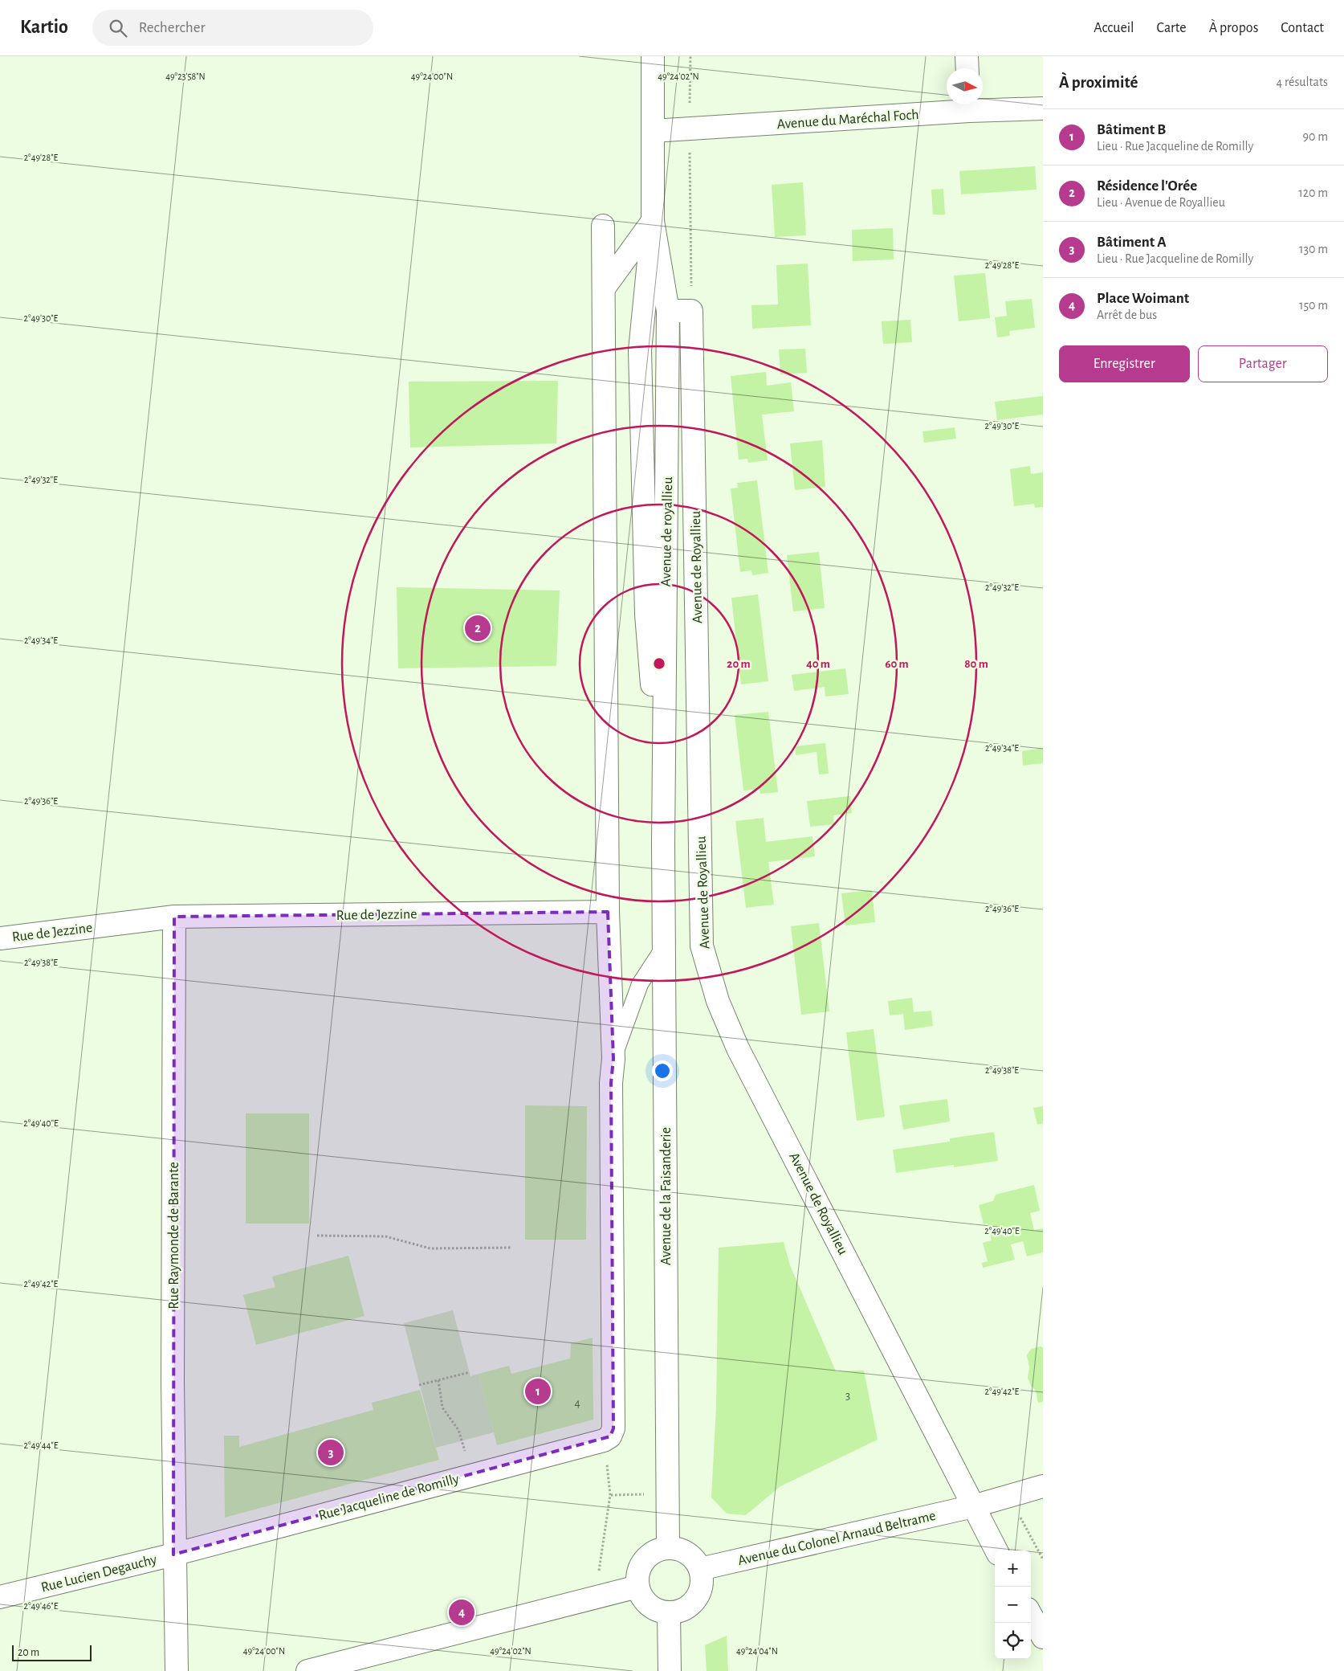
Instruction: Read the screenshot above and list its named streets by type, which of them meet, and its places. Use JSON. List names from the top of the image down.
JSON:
{
  "streets": {
    "street": [
      "Avenue du Maréchal Foch",
      "Avenue de royallieu",
      "Avenue de Royallieu",
      "Rue de Jezzine",
      "Avenue de la Faisanderie",
      "Rue Raymonde de Barante",
      "Rue Jacqueline de Romilly",
      "Avenue du Colonel Arnaud Beltrame",
      "Rue Lucien Degauchy"
    ]
  },
  "crossings": [
    ["Avenue de royallieu", "Avenue de Royallieu"],
    ["Avenue de royallieu", "Avenue de la Faisanderie"],
    ["Avenue de Royallieu", "Avenue de la Faisanderie"],
    ["Avenue de Royallieu", "Avenue du Colonel Arnaud Beltrame"],
    ["Rue de Jezzine", "Rue Raymonde de Barante"],
    ["Avenue de la Faisanderie", "Avenue du Colonel Arnaud Beltrame"],
    ["Rue Raymonde de Barante", "Rue Jacqueline de Romilly"],
    ["Rue Raymonde de Barante", "Rue Lucien Degauchy"],
    ["Rue Jacqueline de Romilly", "Rue Lucien Degauchy"]
  ],
  "house_numbers": ["3", "4"],
  "scale_bar": "20 m",
  "north": "right",
  "page": {
    "header": "Kartio",
    "search": "Rechercher",
    "nav": [
      "Accueil",
      "Carte",
      "À propos",
      "Contact"
    ],
    "heading": ["À proximité", "4 résultats"],
    "list": [
      {
        "mark": "1",
        "name": "Bâtiment B",
        "note": "Lieu · Rue Jacqueline de Romilly",
        "value": "90 m"
      },
      {
        "mark": "2",
        "name": "Résidence l'Orée",
        "note": "Lieu · Avenue de Royallieu",
        "value": "120 m"
      },
      {
        "mark": "3",
        "name": "Bâtiment A",
        "note": "Lieu · Rue Jacqueline de Romilly",
        "value": "130 m"
      },
      {
        "mark": "4",
        "name": "Place Woimant",
        "note": "Arrêt de bus",
        "value": "150 m"
      }
    ],
    "buttons": ["Enregistrer", "Partager"],
    "pins": [
      "2",
      "1",
      "3",
      "4"
    ],
    "map_buttons": ["+", "−"],
    "scale": "20 m"
  },
  "coordinates": [
    "49°23'58\"N",
    "49°24'00\"N",
    "49°24'02\"N",
    "2°49'28\"E",
    "2°49'30\"E",
    "2°49'32\"E",
    "2°49'34\"E",
    "2°49'36\"E",
    "2°49'38\"E",
    "2°49'40\"E",
    "2°49'42\"E",
    "2°49'44\"E",
    "2°49'46\"E",
    "49°24'04\"N"
  ],
  "rings": [
    "20 m",
    "40 m",
    "60 m",
    "80 m"
  ]
}
